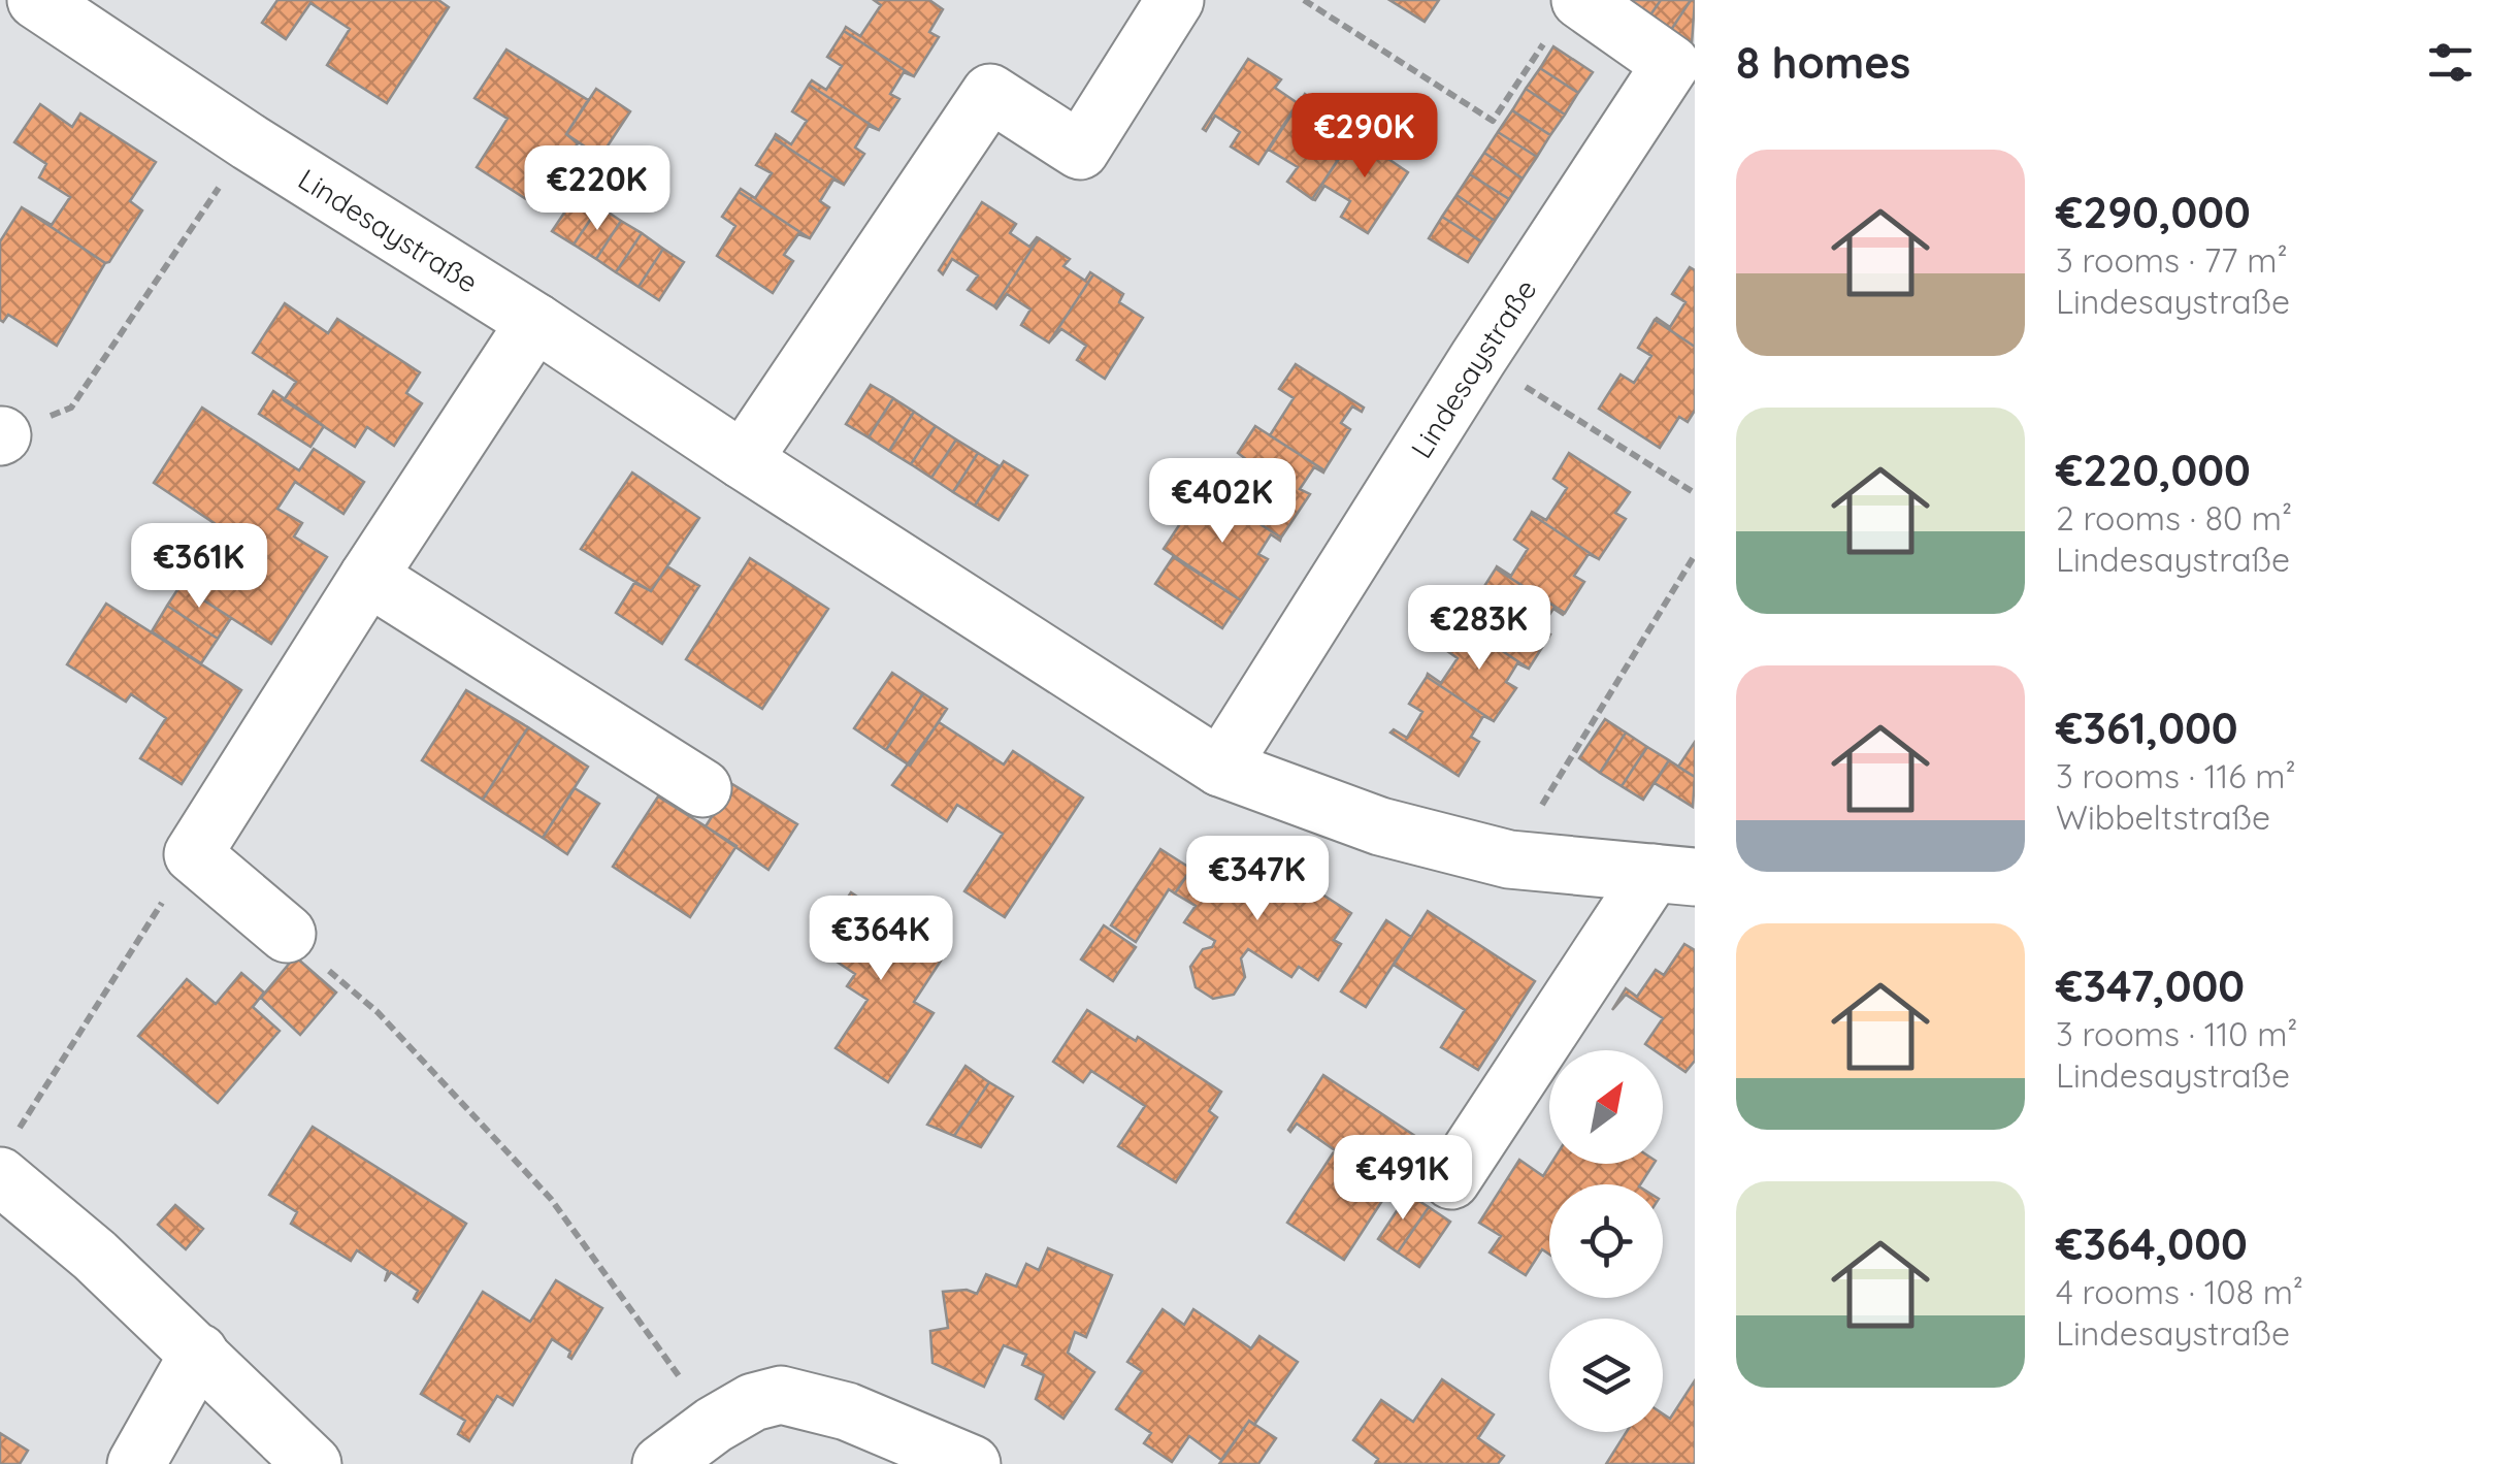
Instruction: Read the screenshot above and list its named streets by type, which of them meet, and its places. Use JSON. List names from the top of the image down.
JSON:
{
  "streets": {
    "street": ["Lindesaystraße"]
  },
  "north": "top right",
  "page": {
    "heading": "8 homes",
    "price": [
      "€290K",
      "€220K",
      "€402K",
      "€361K",
      "€283K",
      "€347K",
      "€364K",
      "€491K"
    ],
    "list": [
      {
        "name": "€290,000",
        "note": "3 rooms · 77 m² · Lindesaystraße"
      },
      {
        "name": "€220,000",
        "note": "2 rooms · 80 m² · Lindesaystraße"
      },
      {
        "name": "€361,000",
        "note": "3 rooms · 116 m² · Wibbeltstraße"
      },
      {
        "name": "€347,000",
        "note": "3 rooms · 110 m² · Lindesaystraße"
      },
      {
        "name": "€364,000",
        "note": "4 rooms · 108 m² · Lindesaystraße"
      }
    ]
  }
}
